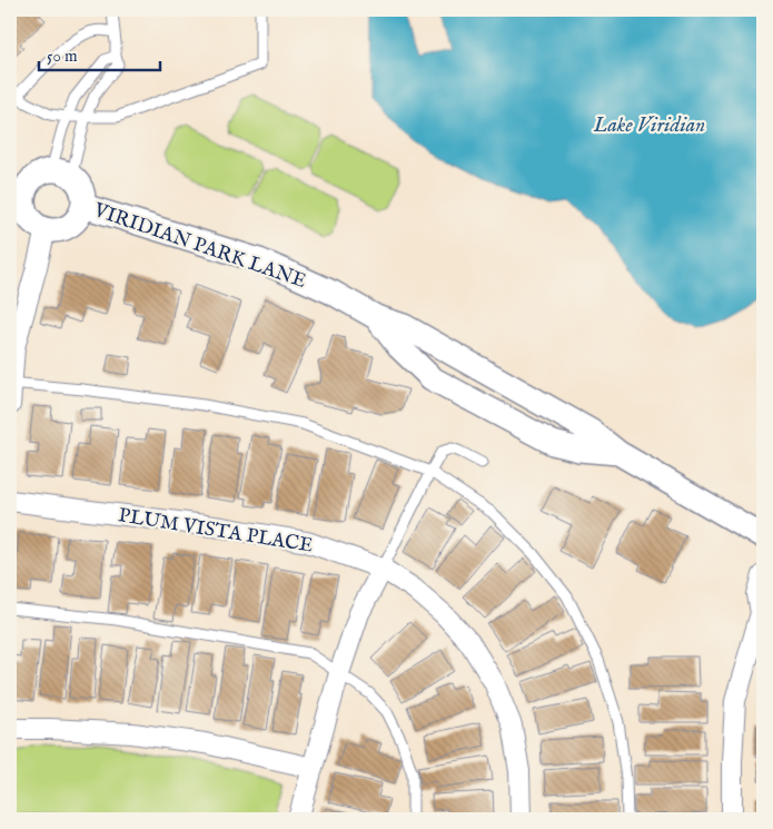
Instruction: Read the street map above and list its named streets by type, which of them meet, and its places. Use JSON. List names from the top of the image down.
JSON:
{
  "streets": {
    "street": ["VIRIDIAN PARK LANE", "PLUM VISTA PLACE"]
  },
  "water": ["Lake Viridian"],
  "scale_bar": "50 m"
}
